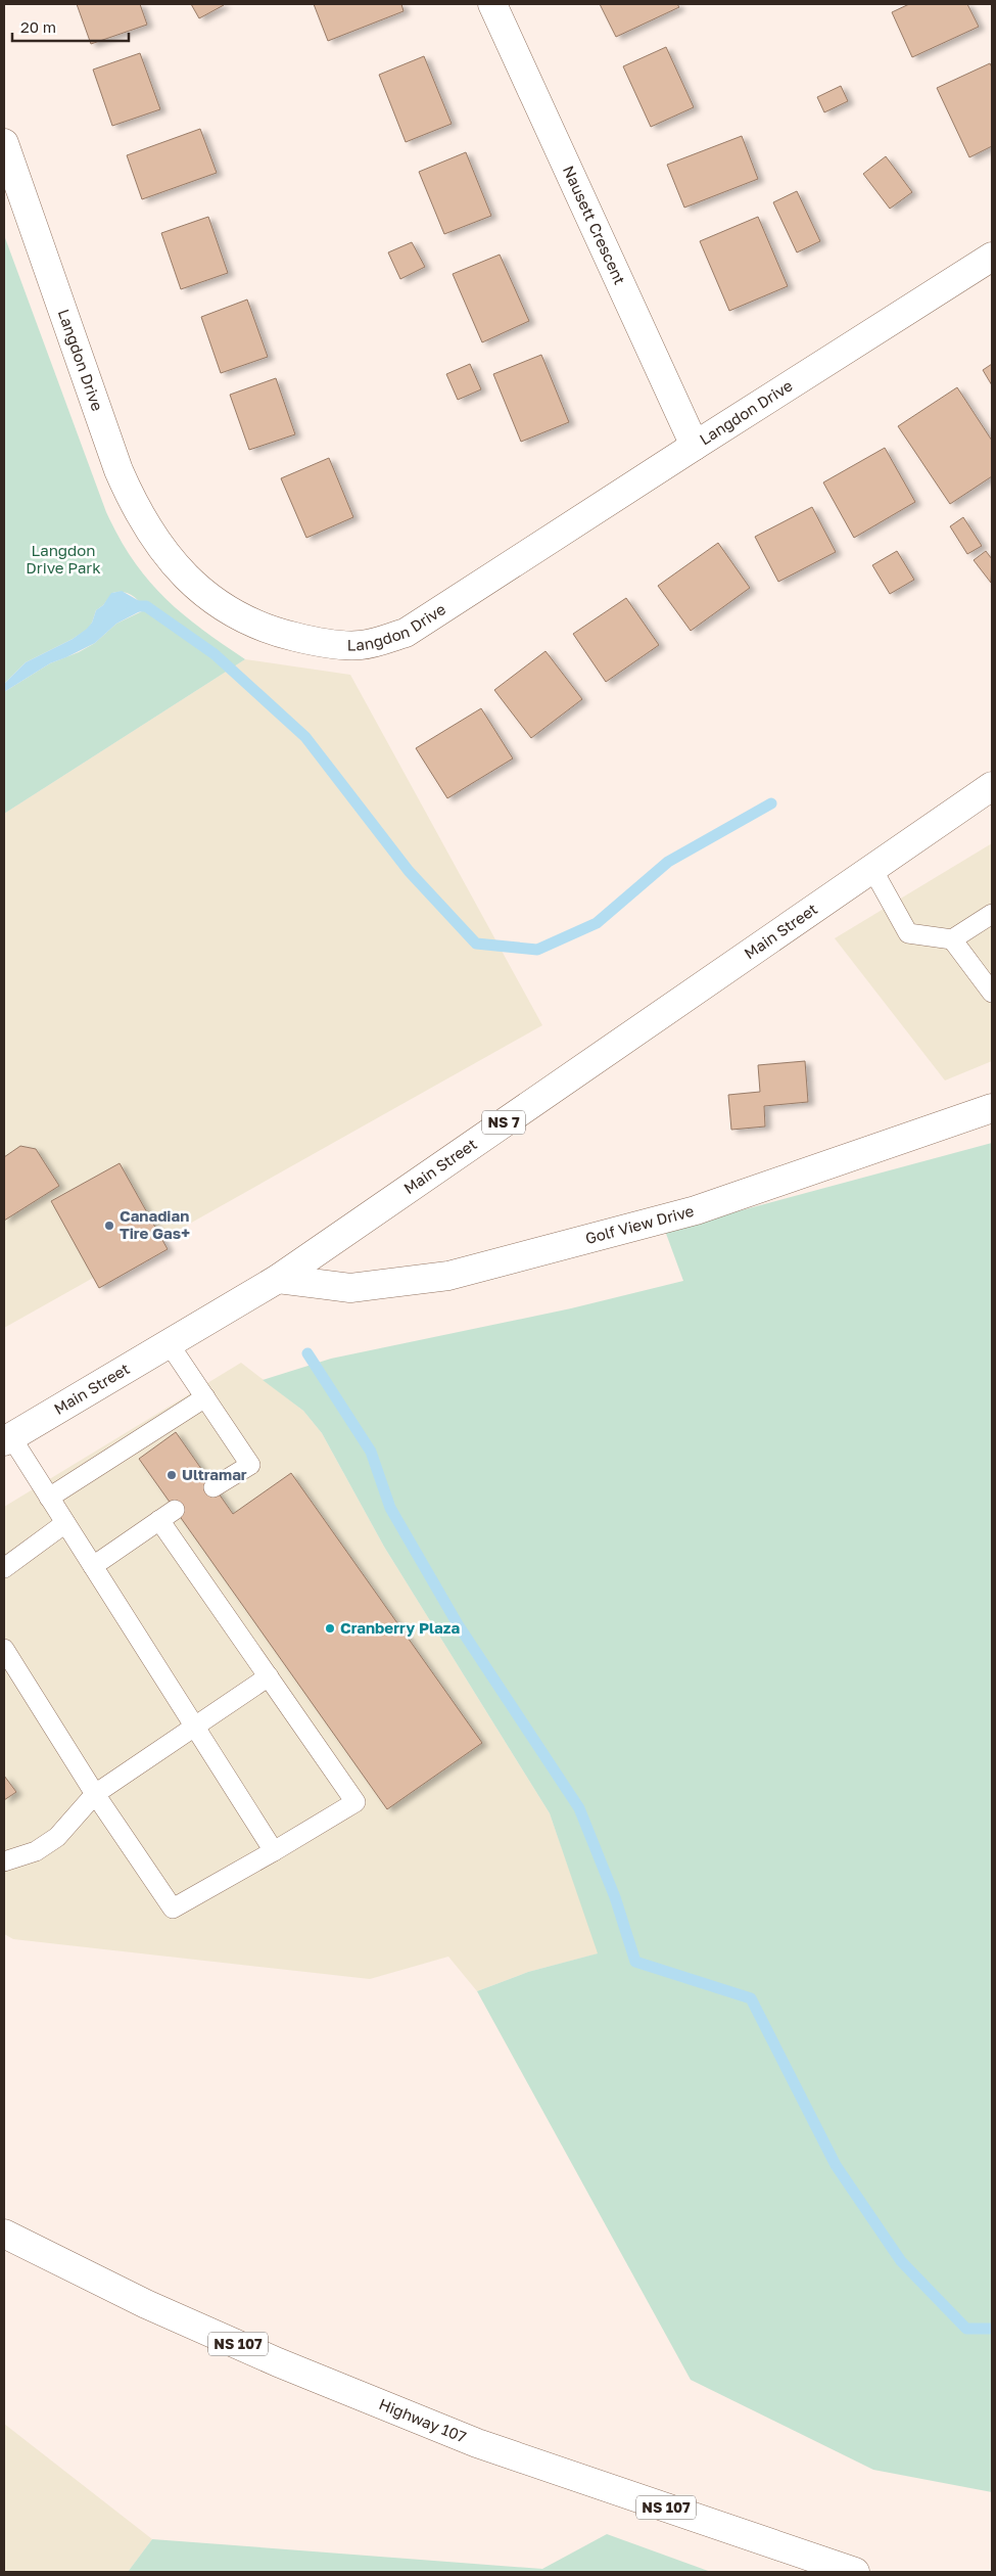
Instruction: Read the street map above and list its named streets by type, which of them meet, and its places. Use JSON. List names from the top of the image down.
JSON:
{
  "streets": {
    "main road": [
      "Nausett Crescent",
      "Langdon Drive",
      "Main Street",
      "NS 7",
      "Golf View Drive",
      "NS 107",
      "Highway 107"
    ]
  },
  "crossings": [
    ["Nausett Crescent", "Langdon Drive"],
    ["Main Street", "Golf View Drive"]
  ],
  "parks": ["Langdon Drive Park"],
  "places": ["Canadian Tire Gas+", "Ultramar", "Cranberry Plaza"],
  "scale_bar": "20 m"
}
